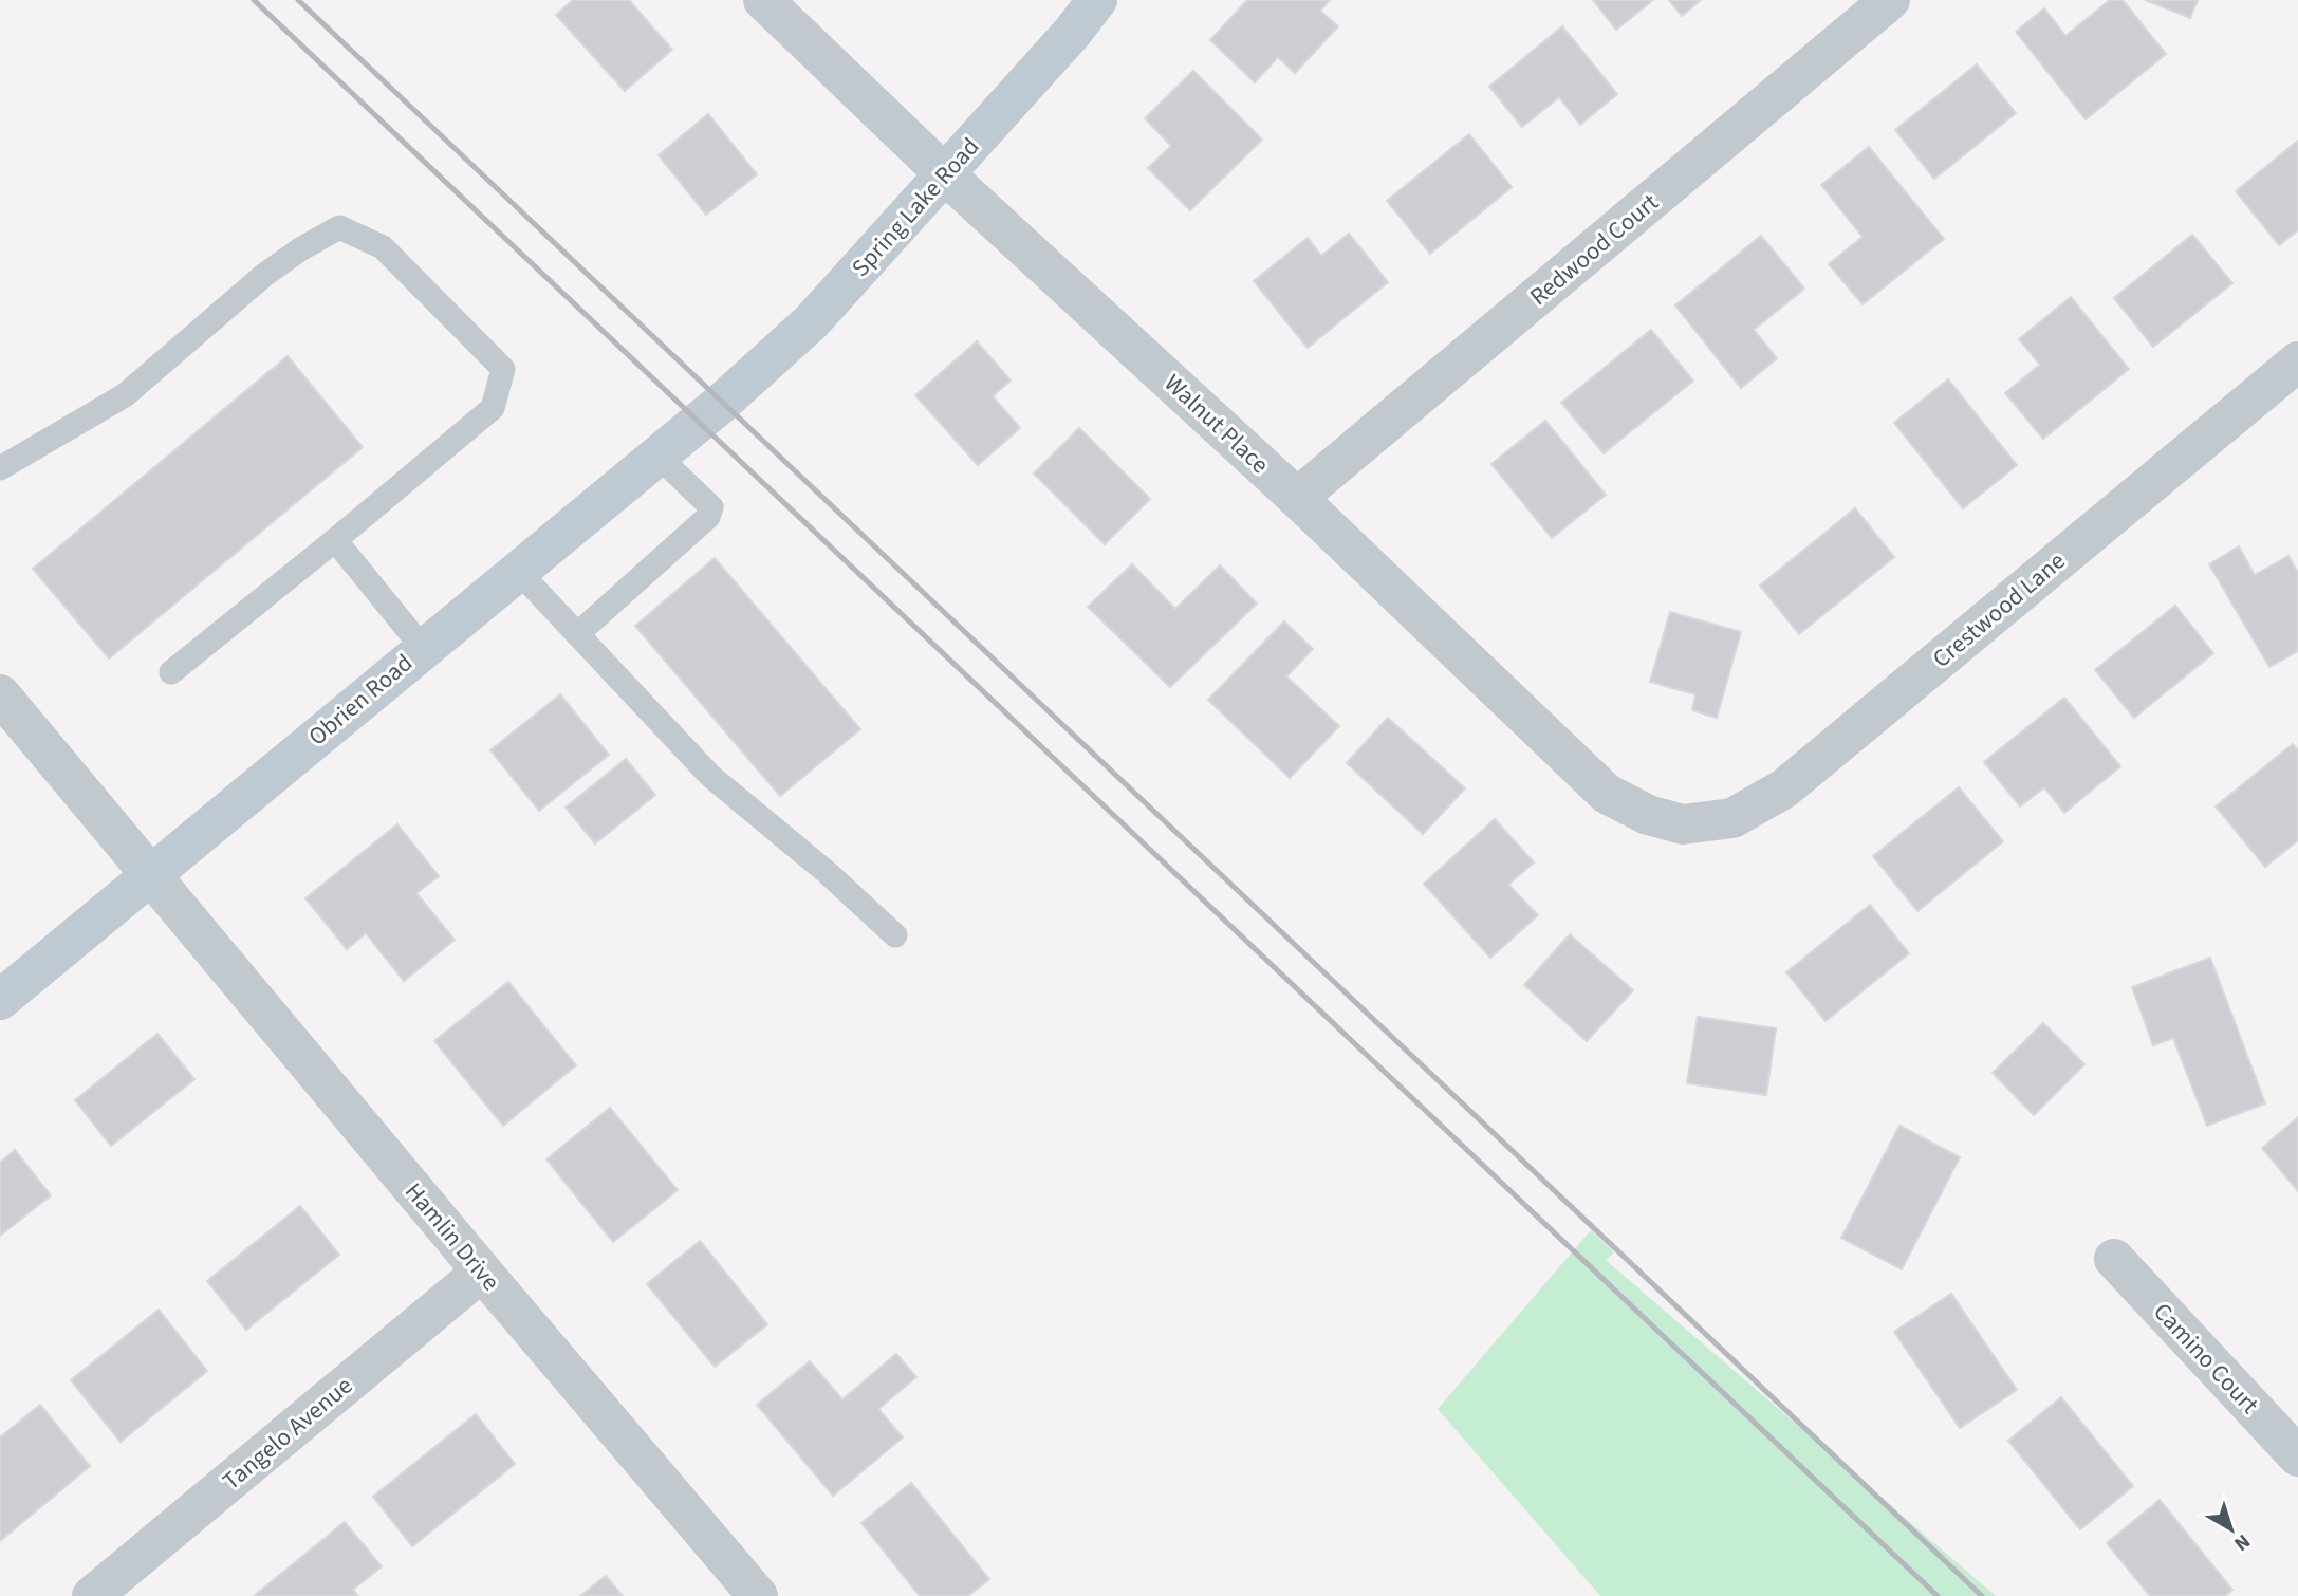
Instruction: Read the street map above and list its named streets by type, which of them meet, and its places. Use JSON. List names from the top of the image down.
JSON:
{
  "streets": {
    "street": [
      "Spring Lake Road",
      "Redwood Court",
      "Walnut Place",
      "Crestwood Lane",
      "Obrien Road",
      "Hamlin Drive",
      "Camino Court",
      "Tangelo Avenue"
    ]
  },
  "crossings": [
    ["Spring Lake Road", "Walnut Place"],
    ["Spring Lake Road", "Obrien Road"],
    ["Redwood Court", "Walnut Place"],
    ["Walnut Place", "Crestwood Lane"],
    ["Obrien Road", "Hamlin Drive"],
    ["Hamlin Drive", "Tangelo Avenue"]
  ],
  "north": "bottom right"
}
